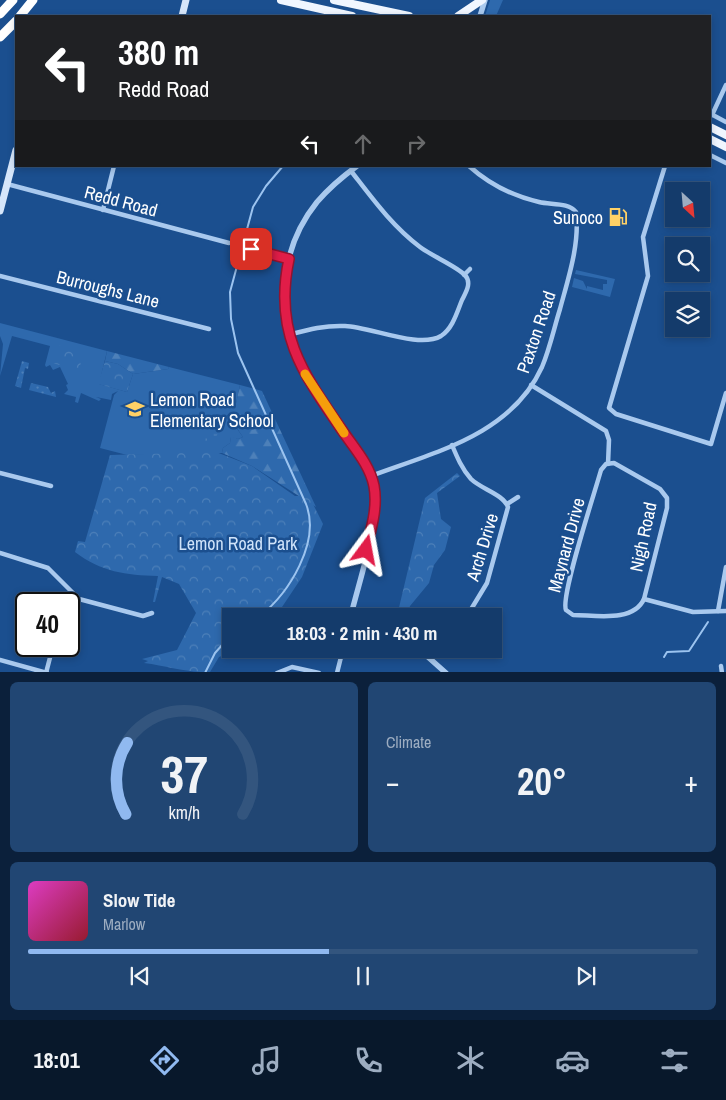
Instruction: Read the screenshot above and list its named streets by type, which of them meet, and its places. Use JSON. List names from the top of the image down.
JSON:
{
  "streets": {
    "street": [
      "Redd Road",
      "Burroughs Lane",
      "Paxton Road",
      "Nigh Road",
      "Maynard Drive",
      "Arch Drive"
    ]
  },
  "crossings": [
    ["Paxton Road", "Arch Drive"],
    ["Nigh Road", "Maynard Drive"]
  ],
  "parks": ["Lemon Road Park"],
  "places": {
    "fuel station": ["Sunoco"],
    "school or university": ["Lemon Road Elementary School"]
  },
  "north": "bottom right",
  "page": {
    "turn": ["380 m", "Redd Road"],
    "limit": "40",
    "trip": "18:03 · 2 min · 430 m",
    "tile": "Climate",
    "heat": ["−", "20°", "+"],
    "song": ["Slow Tide", "Marlow"],
    "tabs": "18:01",
    "gauge": ["37", "km/h"]
  }
}
